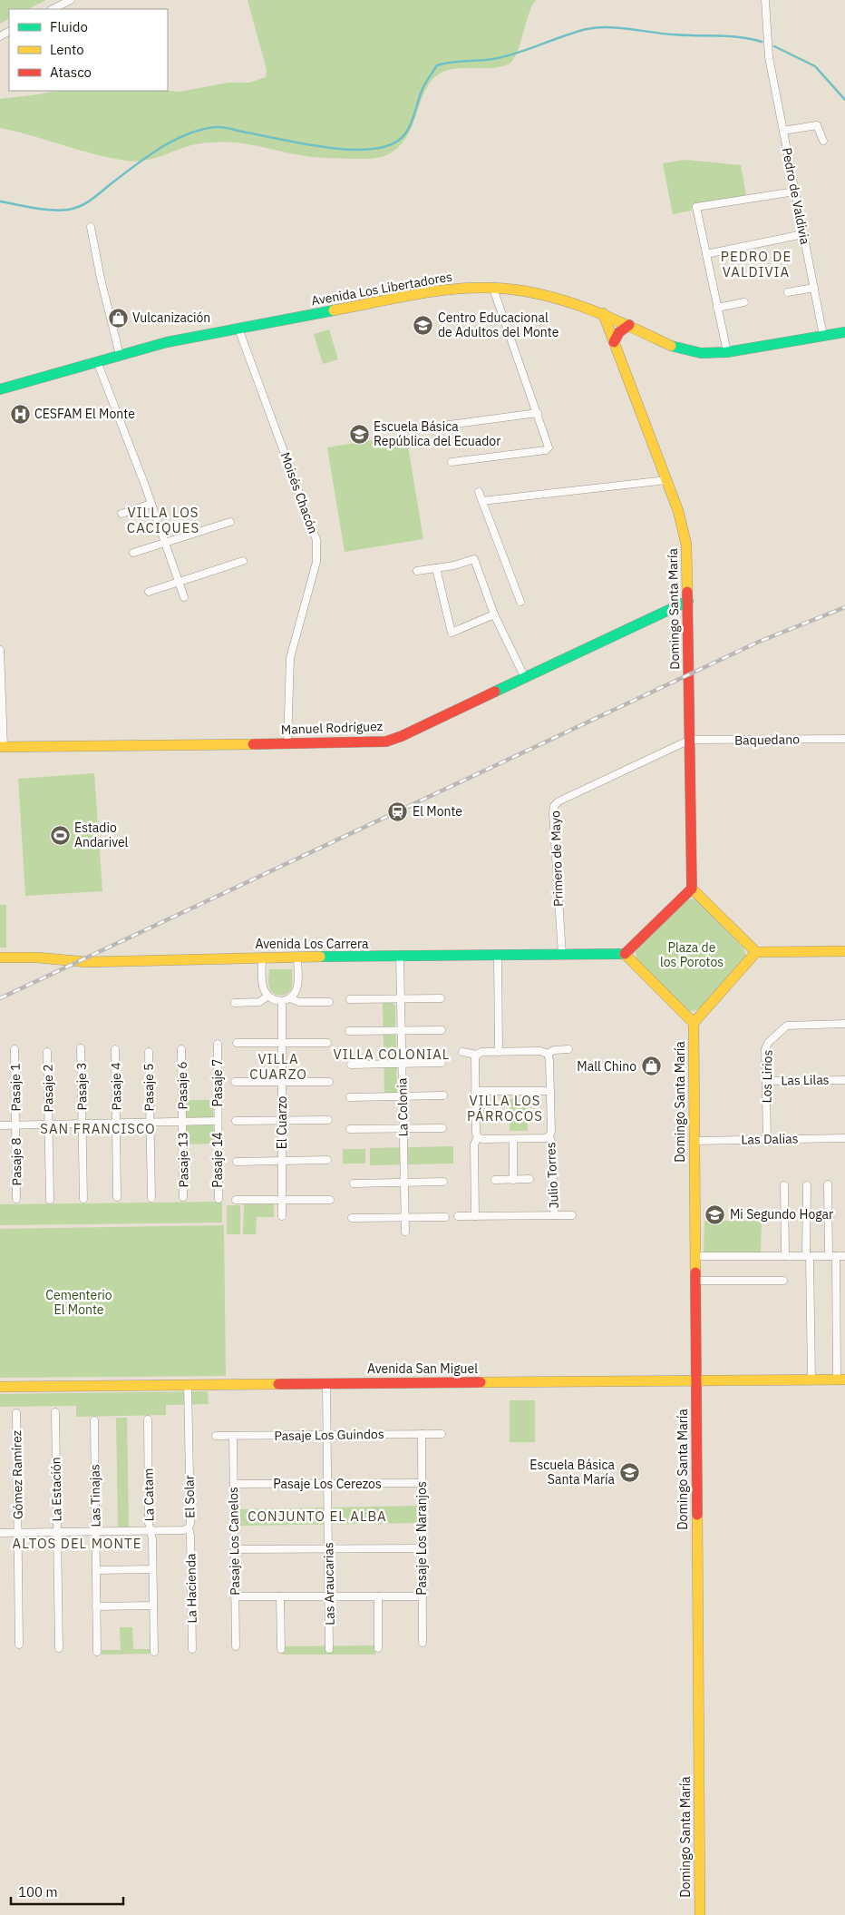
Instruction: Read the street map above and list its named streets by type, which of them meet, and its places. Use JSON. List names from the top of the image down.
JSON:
{
  "streets": {
    "street": [
      "Pedro de Valdivia",
      "Avenida Los Libertadores",
      "Moisés Chacón",
      "Domingo Santa María",
      "Manuel Rodríguez",
      "Baquedano",
      "Primero de Mayo",
      "Avenida Los Carrera",
      "Los Lirios",
      "Las Lilas",
      "Pasaje 7",
      "Pasaje 6",
      "Pasaje 3",
      "Pasaje 4",
      "Pasaje 1",
      "Pasaje 5",
      "Pasaje 2",
      "La Colonia",
      "El Cuarzo",
      "Las Dalias",
      "Pasaje 13",
      "Pasaje 14",
      "Pasaje 8",
      "Julio Torres",
      "Avenida San Miguel",
      "Pasaje Los Guindos",
      "Gómez Ramírez",
      "Pasaje Los Cerezos",
      "La Estación",
      "La Catam",
      "Las Tinajas",
      "El Solar",
      "Pasaje Los Naranjos",
      "Pasaje Los Canelos",
      "Las Araucarias",
      "La Hacienda"
    ]
  },
  "crossings": [
    ["Pedro de Valdivia", "Avenida Los Libertadores"],
    ["Avenida Los Libertadores", "Moisés Chacón"],
    ["Avenida Los Libertadores", "Domingo Santa María"],
    ["Moisés Chacón", "Manuel Rodríguez"],
    ["Domingo Santa María", "Manuel Rodríguez"],
    ["Domingo Santa María", "Baquedano"],
    ["Domingo Santa María", "Primero de Mayo"],
    ["Domingo Santa María", "Las Dalias"],
    ["Domingo Santa María", "Avenida San Miguel"],
    ["Baquedano", "Primero de Mayo"],
    ["Primero de Mayo", "Avenida Los Carrera"],
    ["Avenida Los Carrera", "La Colonia"],
    ["Los Lirios", "Las Lilas"],
    ["Los Lirios", "Las Dalias"],
    ["Pasaje 7", "Pasaje 14"],
    ["Pasaje 6", "Pasaje 13"],
    ["Pasaje 1", "Pasaje 8"],
    ["Avenida San Miguel", "El Solar"],
    ["Avenida San Miguel", "Las Araucarias"],
    ["Pasaje Los Guindos", "Pasaje Los Naranjos"],
    ["Pasaje Los Guindos", "Pasaje Los Canelos"],
    ["Pasaje Los Guindos", "Las Araucarias"],
    ["Gómez Ramírez", "El Solar"],
    ["Pasaje Los Cerezos", "Pasaje Los Naranjos"],
    ["Pasaje Los Cerezos", "Pasaje Los Canelos"],
    ["Pasaje Los Cerezos", "Las Araucarias"],
    ["La Estación", "El Solar"],
    ["La Catam", "El Solar"],
    ["Las Tinajas", "El Solar"],
    ["El Solar", "La Hacienda"]
  ],
  "districts": [
    "PEDRO DE VALDIVIA",
    "VILLA LOS CACIQUES",
    "VILLA COLONIAL",
    "VILLA CUARZO",
    "VILLA LOS PÁRROCOS",
    "SAN FRANCISCO",
    "CONJUNTO EL ALBA",
    "ALTOS DEL MONTE"
  ],
  "parks": ["Plaza de los Porotos", "Cementerio El Monte"],
  "places": {
    "shop": ["Vulcanización", "Mall Chino"],
    "school or university": [
      "Centro Educacional de Adultos del Monte",
      "Escuela Básica República del Ecuador",
      "Mi Segundo Hogar",
      "Escuela Básica Santa María"
    ],
    "hospital": ["CESFAM El Monte"],
    "station": ["El Monte"],
    "sports": ["Estadio Andarivel"]
  },
  "legend": ["Fluido", "Lento", "Atasco"],
  "scale_bar": "100 m"
}
